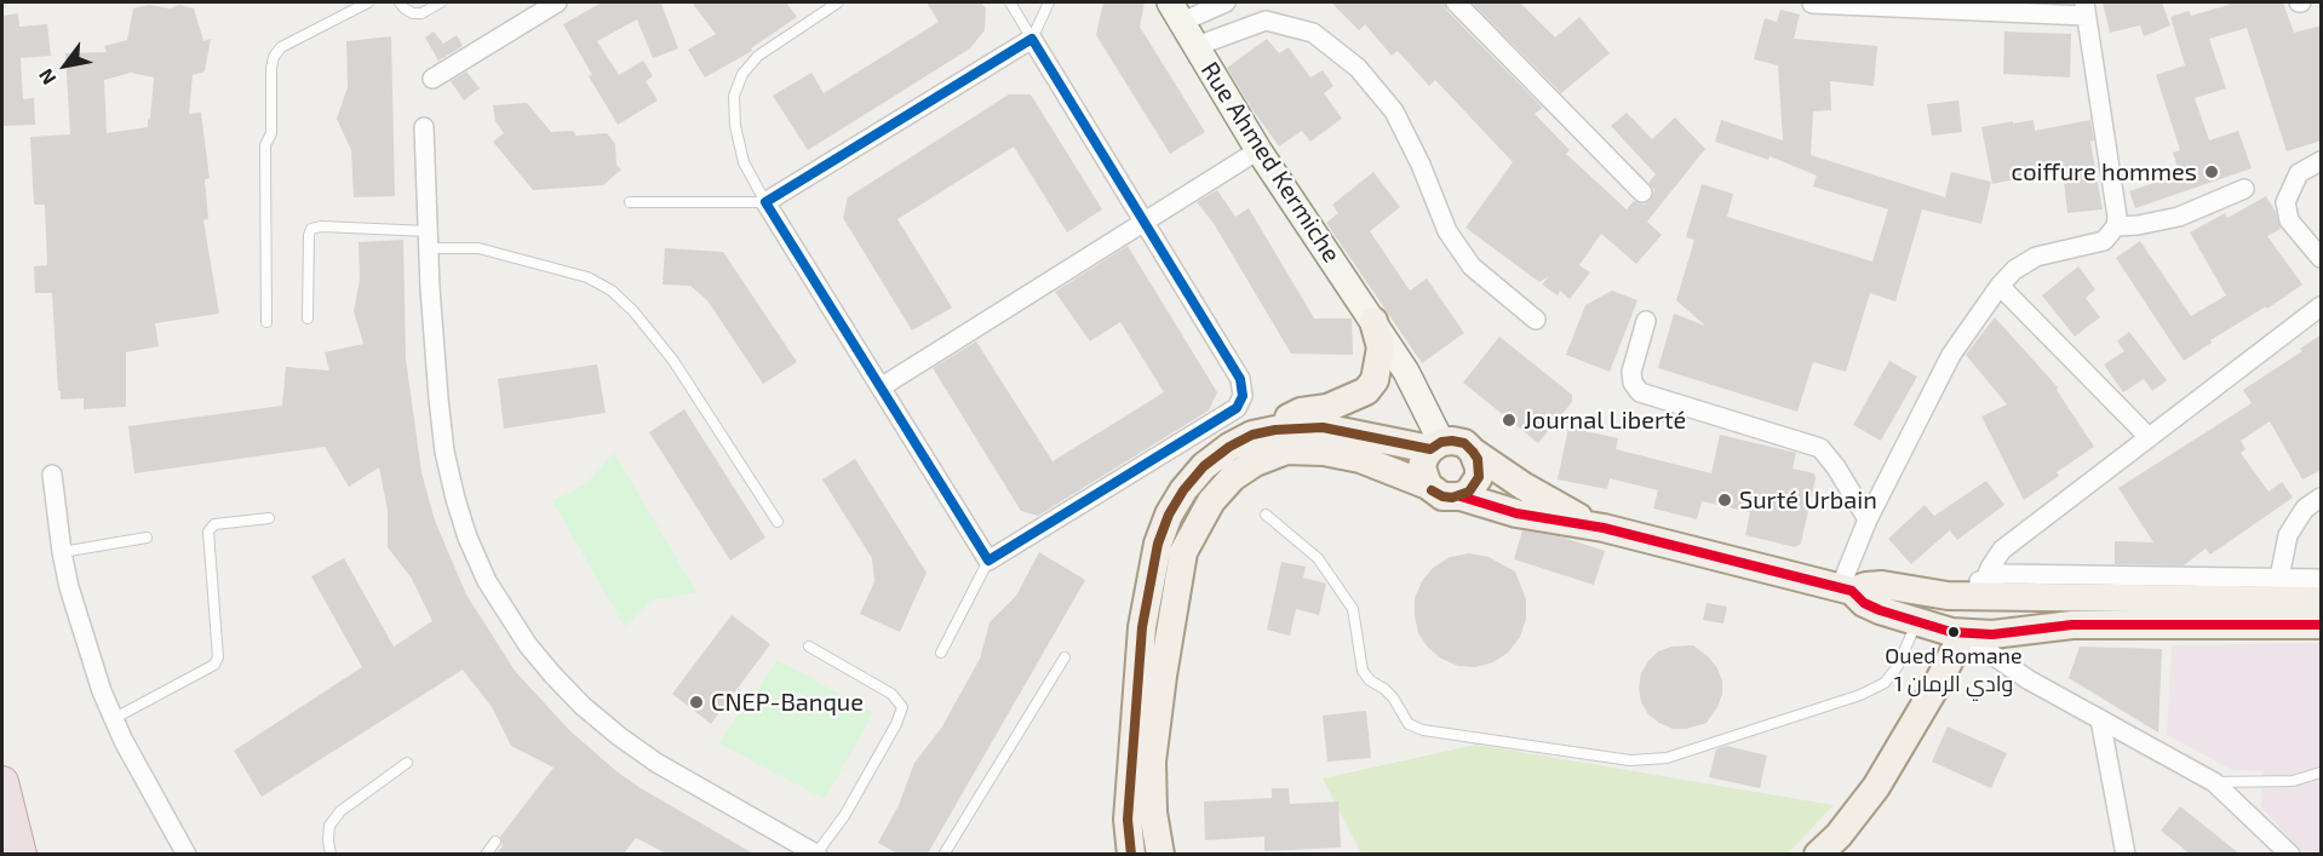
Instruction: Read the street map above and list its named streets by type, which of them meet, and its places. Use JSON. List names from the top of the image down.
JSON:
{
  "streets": {
    "main road": ["Rue Ahmed Kermiche"]
  },
  "places": [
    "coiffure hommes",
    "Journal Liberté",
    "Surté Urbain",
    "Oued Romane 1 وادي الرمان",
    "CNEP-Banque"
  ],
  "north": "bottom left"
}
